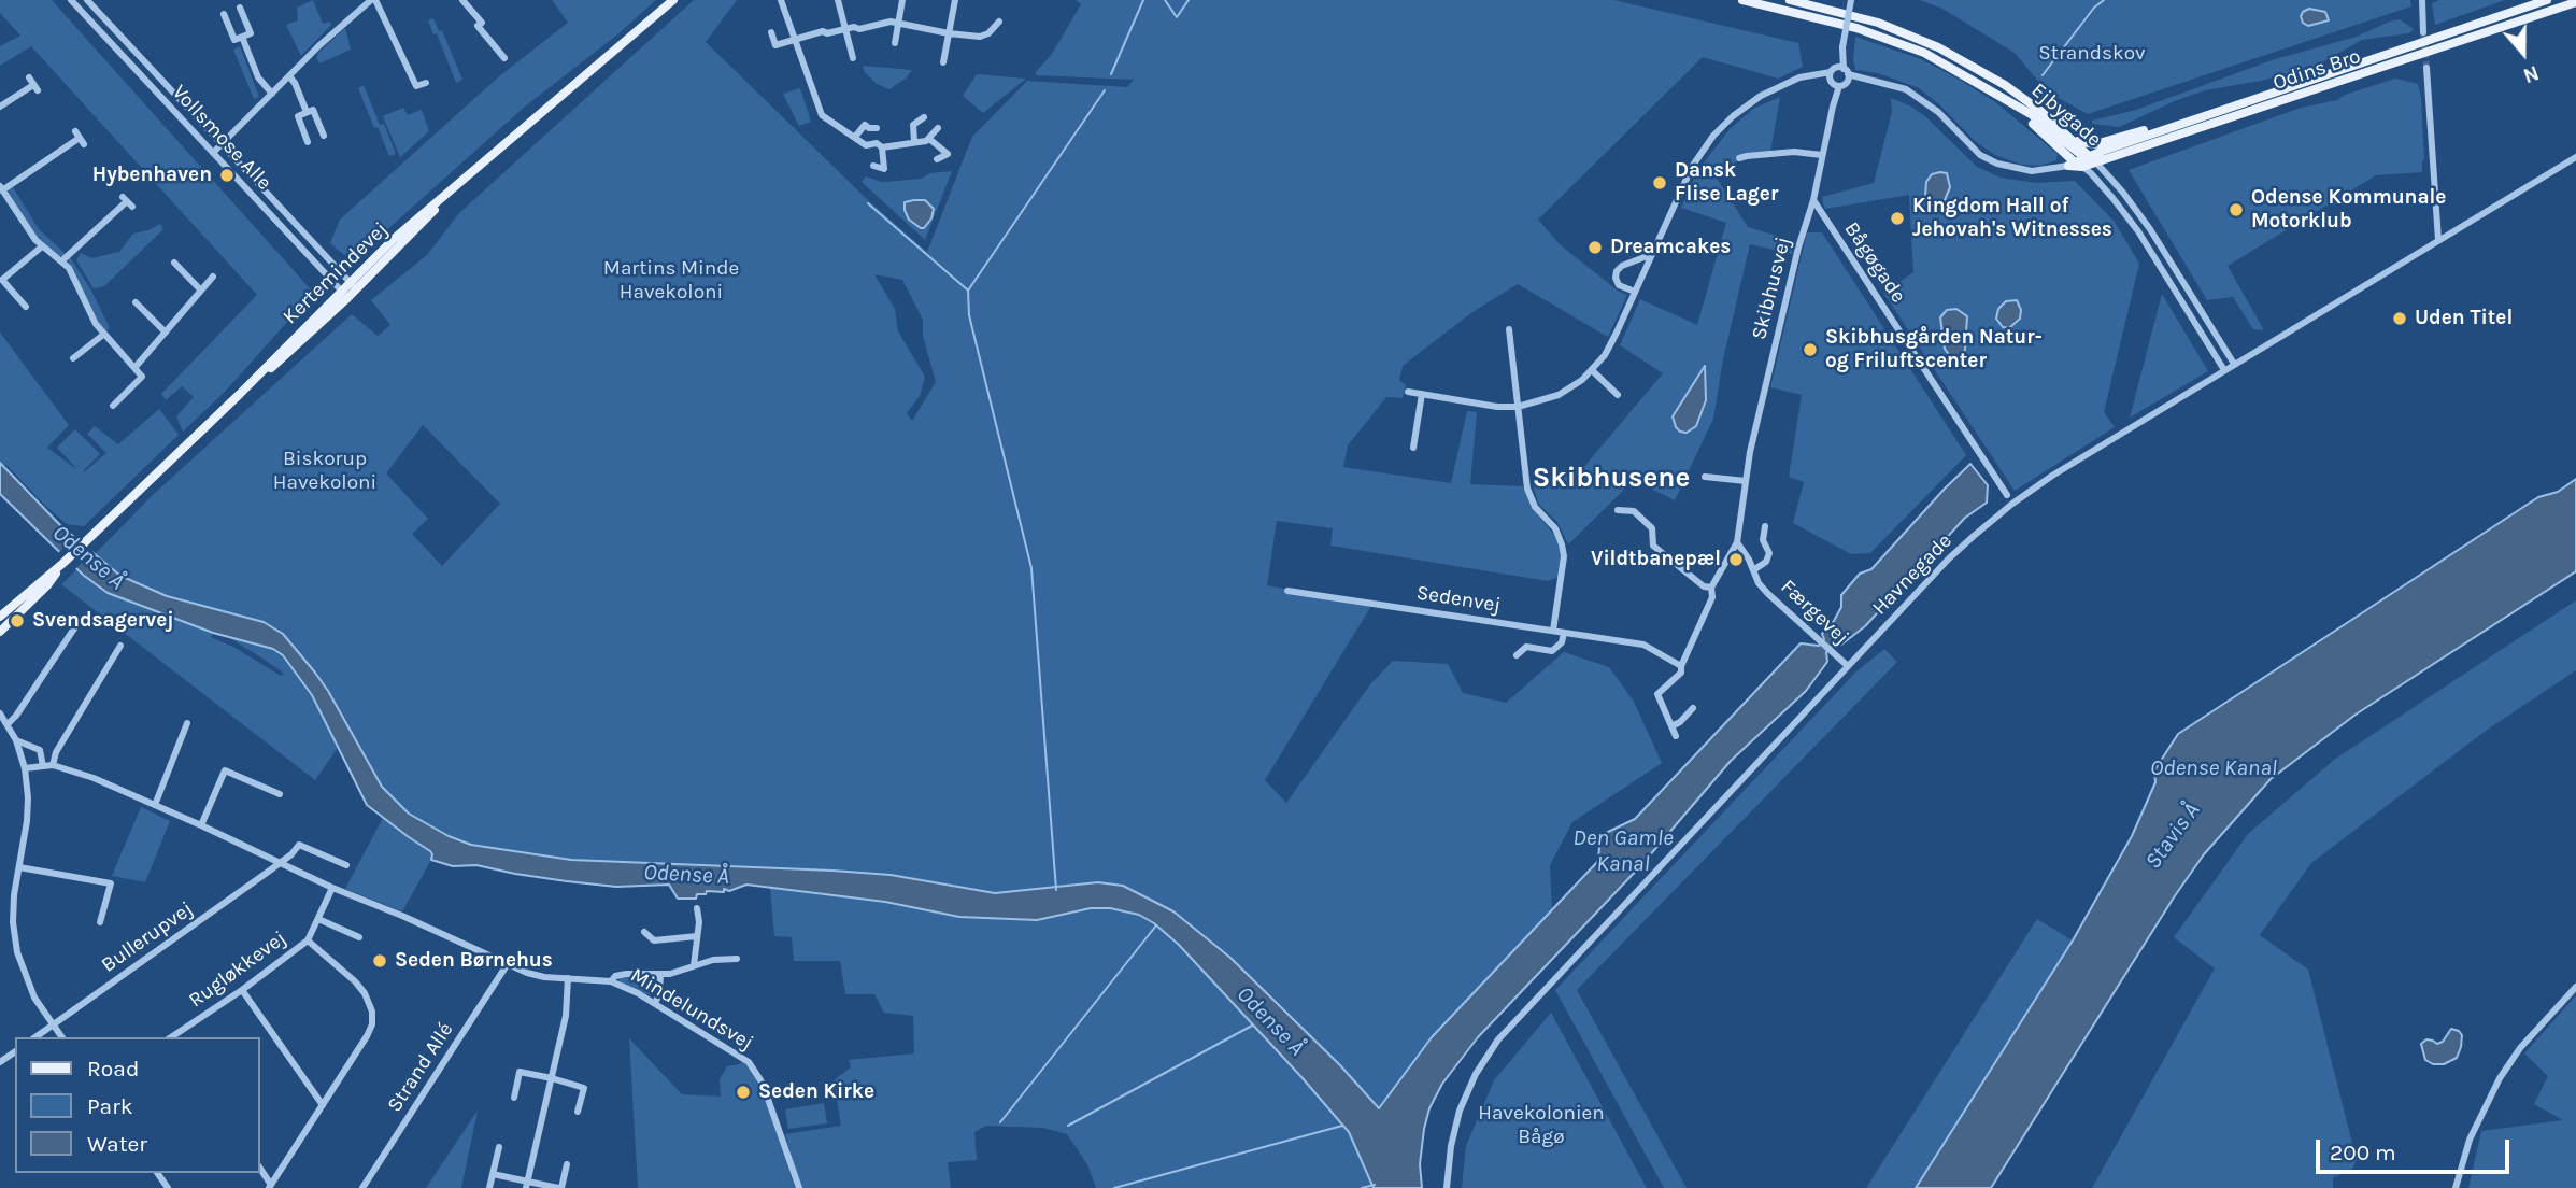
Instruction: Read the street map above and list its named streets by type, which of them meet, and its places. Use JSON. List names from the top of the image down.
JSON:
{
  "streets": {
    "main road": ["Odins Bro", "Ejbygade", "Kertemindevej"],
    "street": [
      "Vollsmose Alle",
      "Bågøgade",
      "Skibhusvej",
      "Havnegade",
      "Sedenvej",
      "Færgevej",
      "Bullerupvej",
      "Rugløkkevej",
      "Mindelundsvej",
      "Strand Allé"
    ]
  },
  "crossings": [
    ["Odins Bro", "Ejbygade"],
    ["Odins Bro", "Skibhusvej"],
    ["Ejbygade", "Havnegade"],
    ["Vollsmose Alle", "Kertemindevej"],
    ["Bågøgade", "Skibhusvej"],
    ["Skibhusvej", "Færgevej"],
    ["Havnegade", "Færgevej"],
    ["Bullerupvej", "Mindelundsvej"],
    ["Rugløkkevej", "Mindelundsvej"],
    ["Mindelundsvej", "Strand Allé"]
  ],
  "districts": ["Skibhusene"],
  "water": [
    "Odense Å",
    "Odense Kanal",
    "Stavis Å",
    "Den Gamle Kanal"
  ],
  "parks": [
    "Strandskov",
    "Martins Minde Havekoloni",
    "Biskorup Havekoloni",
    "Havekolonien Bågø"
  ],
  "places": [
    "Hybenhaven",
    "Dansk Flise Lager",
    "Odense Kommunale Motorklub",
    "Kingdom Hall of Jehovah's Witnesses",
    "Dreamcakes",
    "Uden Titel",
    "Skibhusgården Natur- og Friluftscenter",
    "Vildtbanepæl",
    "Svendsagervej",
    "Seden Børnehus",
    "Seden Kirke"
  ],
  "legend": ["Road", "Park", "Water"],
  "scale_bar": "200 m",
  "north": "bottom"
}
